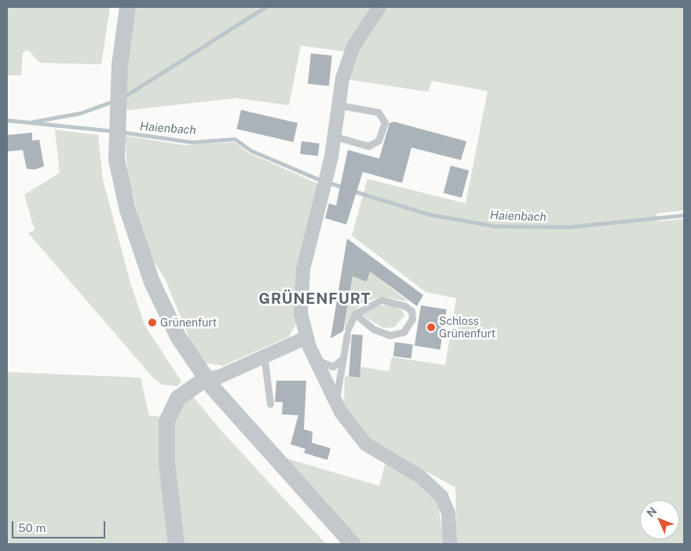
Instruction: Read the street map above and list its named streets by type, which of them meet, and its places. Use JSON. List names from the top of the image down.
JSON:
{
  "districts": ["GRÜNENFURT"],
  "water": ["Haienbach"],
  "places": ["Grünenfurt", "Schloss Grünenfurt"],
  "scale_bar": "50 m",
  "north": "top left"
}
